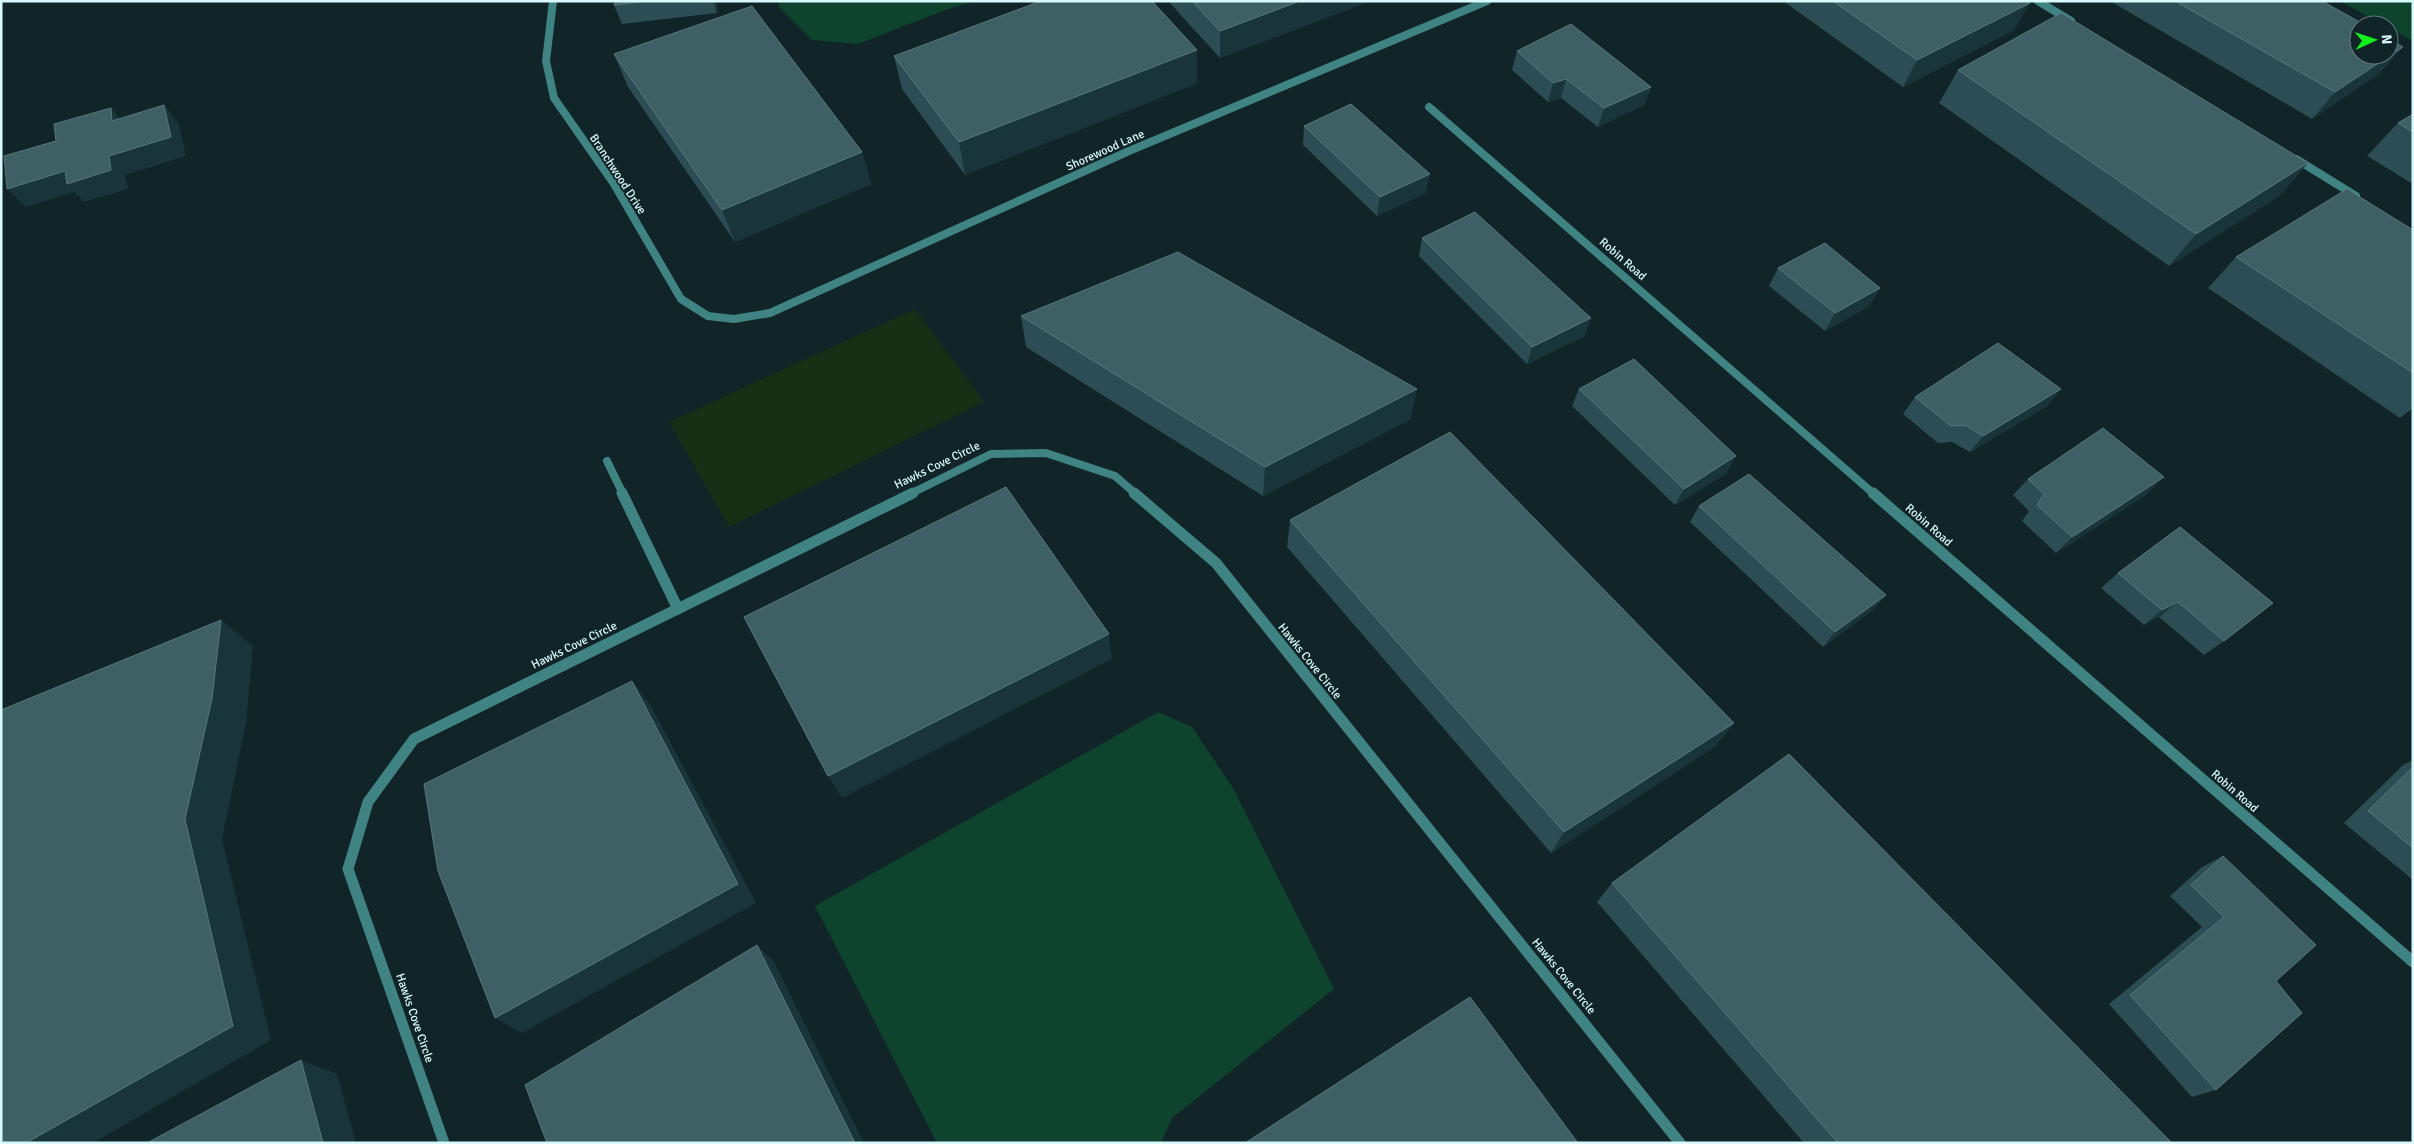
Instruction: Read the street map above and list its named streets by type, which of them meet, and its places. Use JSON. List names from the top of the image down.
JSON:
{
  "streets": {
    "street": [
      "Shorewood Lane",
      "Branchwood Drive",
      "Robin Road",
      "Hawks Cove Circle"
    ]
  },
  "crossings": [
    ["Shorewood Lane", "Branchwood Drive"]
  ],
  "north": "right"
}
